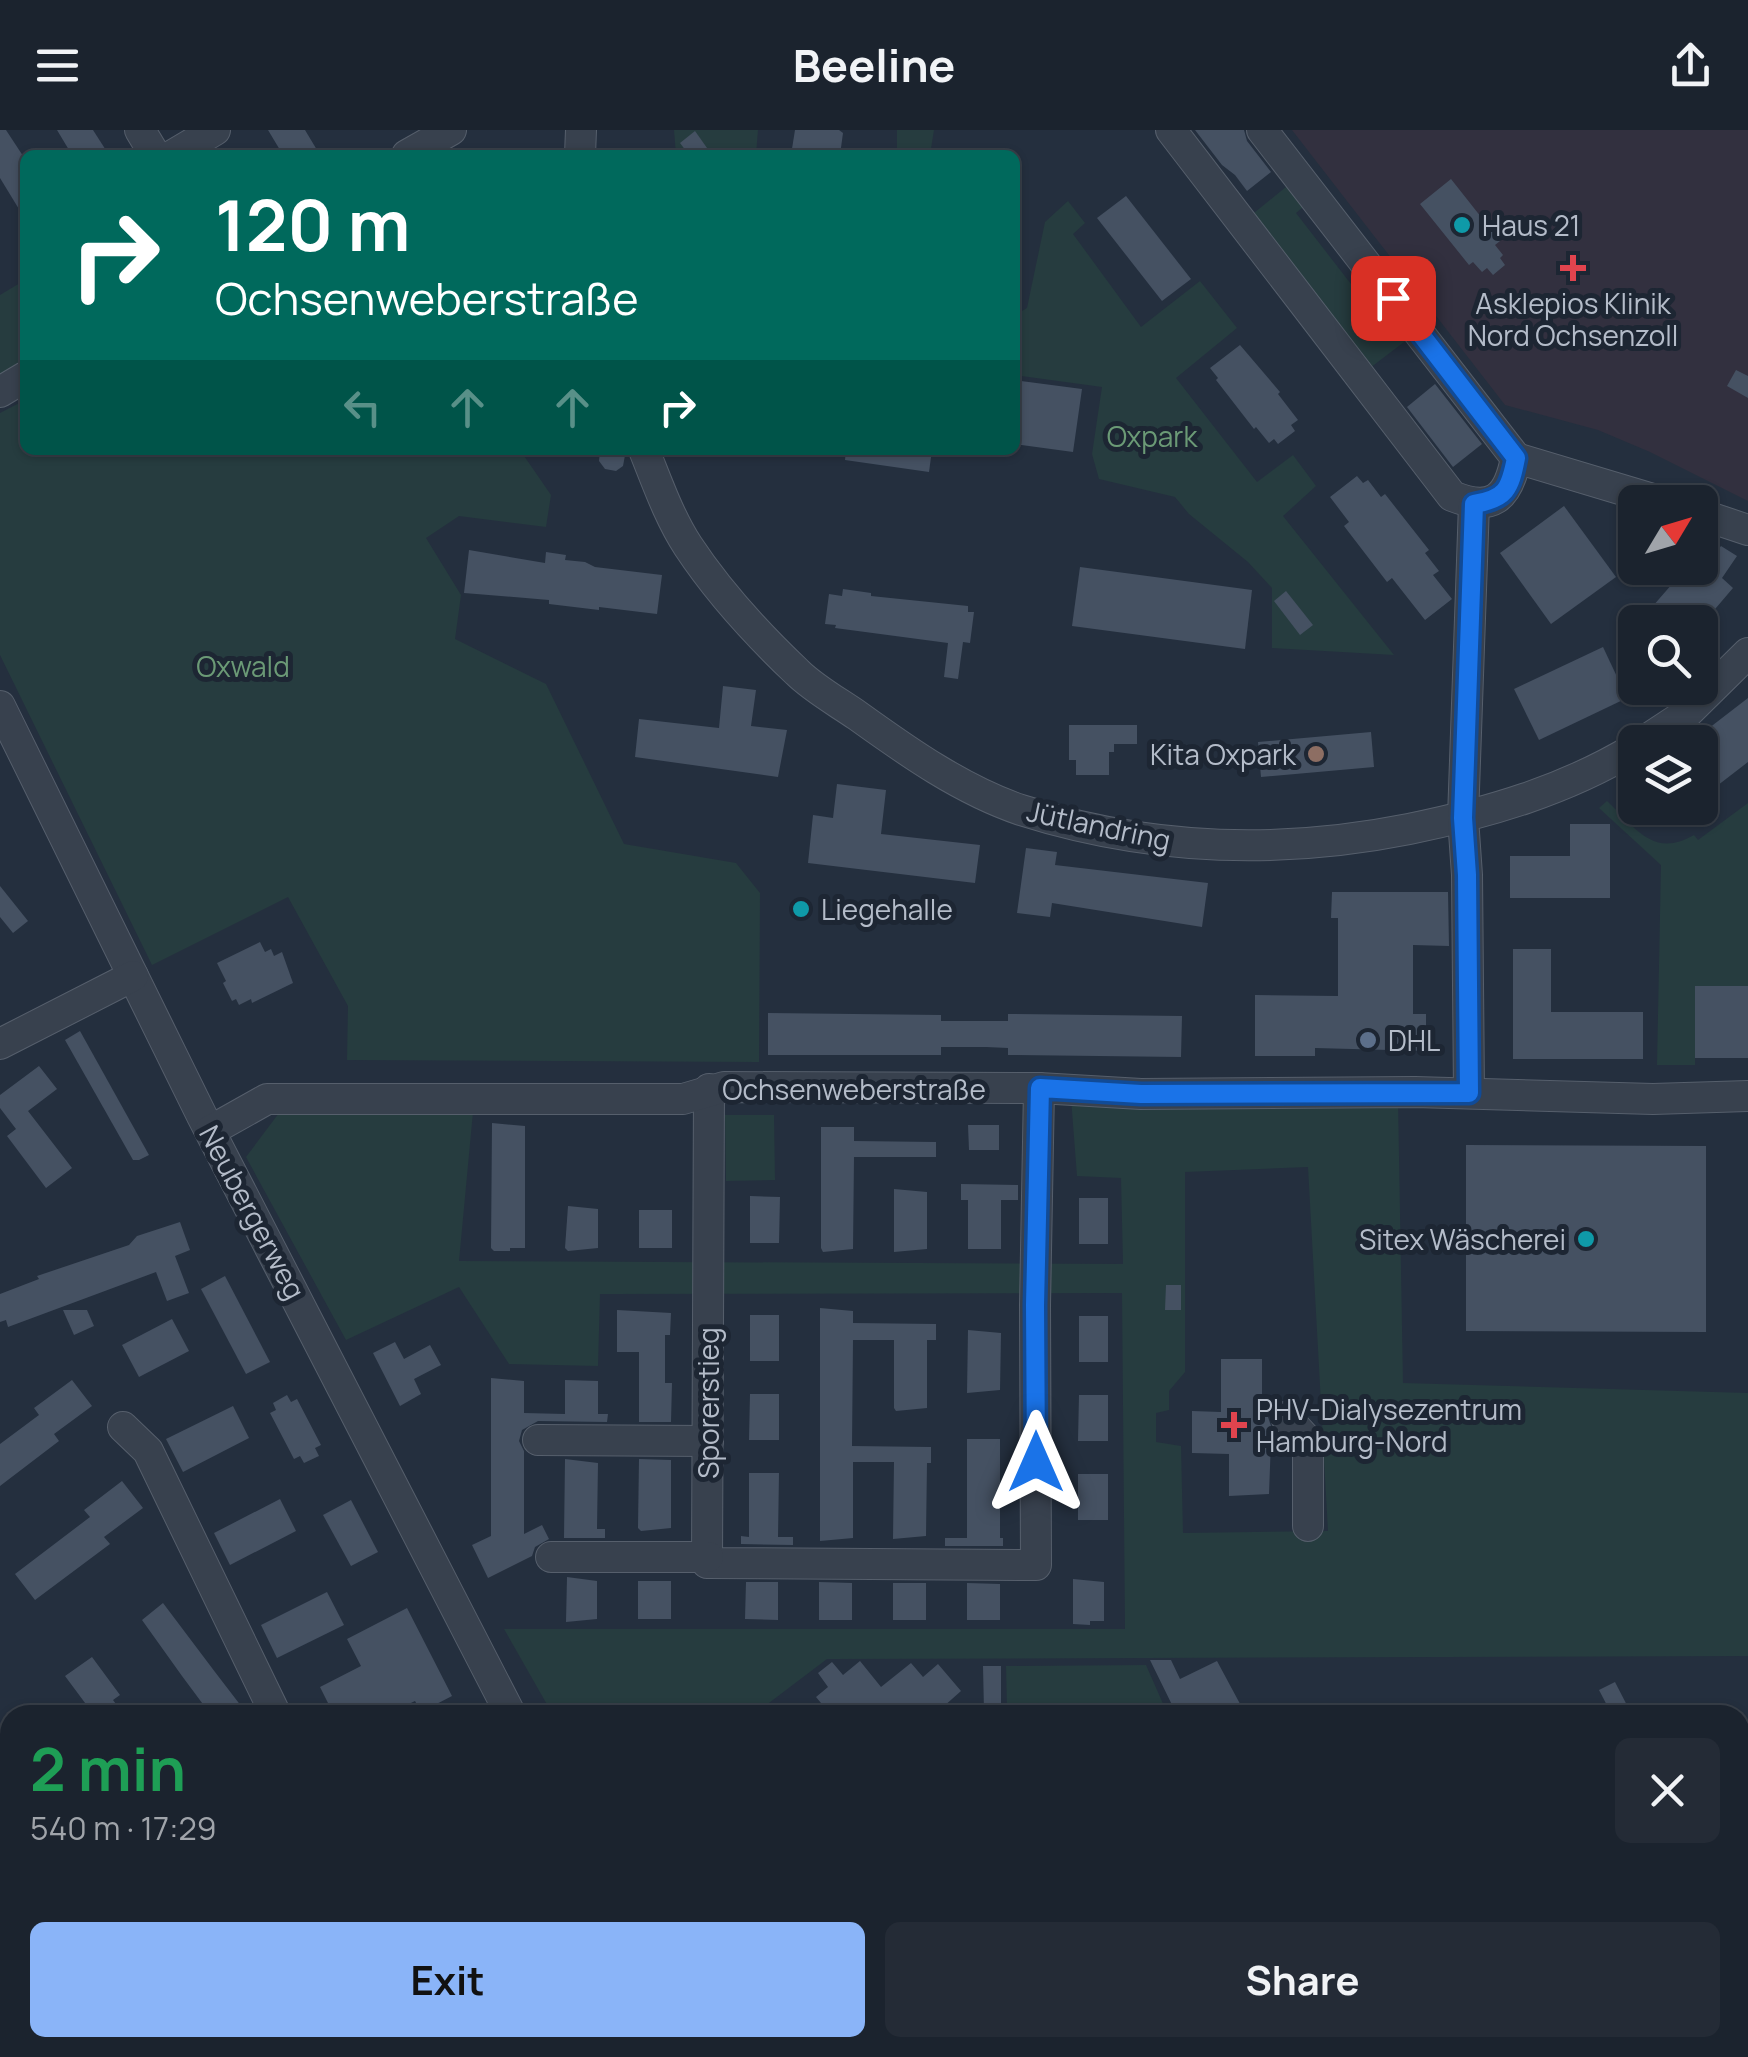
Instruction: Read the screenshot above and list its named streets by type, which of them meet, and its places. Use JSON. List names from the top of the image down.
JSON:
{
  "streets": {
    "street": [
      "Jütlandring",
      "Ochsenweberstraße",
      "Neubergerweg",
      "Sporerstieg"
    ]
  },
  "crossings": [
    ["Ochsenweberstraße", "Neubergerweg"],
    ["Ochsenweberstraße", "Sporerstieg"]
  ],
  "parks": ["Oxpark", "Oxwald"],
  "places": {
    "other": [
      "Haus 21",
      "Kita Oxpark",
      "Liegehalle",
      "DHL",
      "Sitex Wäscherei"
    ],
    "health": ["Asklepios Klinik Nord Ochsenzoll", "PHV-Dialysezentrum Hamburg-Nord"]
  },
  "north": "top right",
  "page": {
    "header": "Beeline",
    "turn": ["120 m", "Ochsenweberstraße"],
    "heading": ["2 min", "540 m · 17:29"],
    "buttons": ["Exit", "Share"]
  }
}
